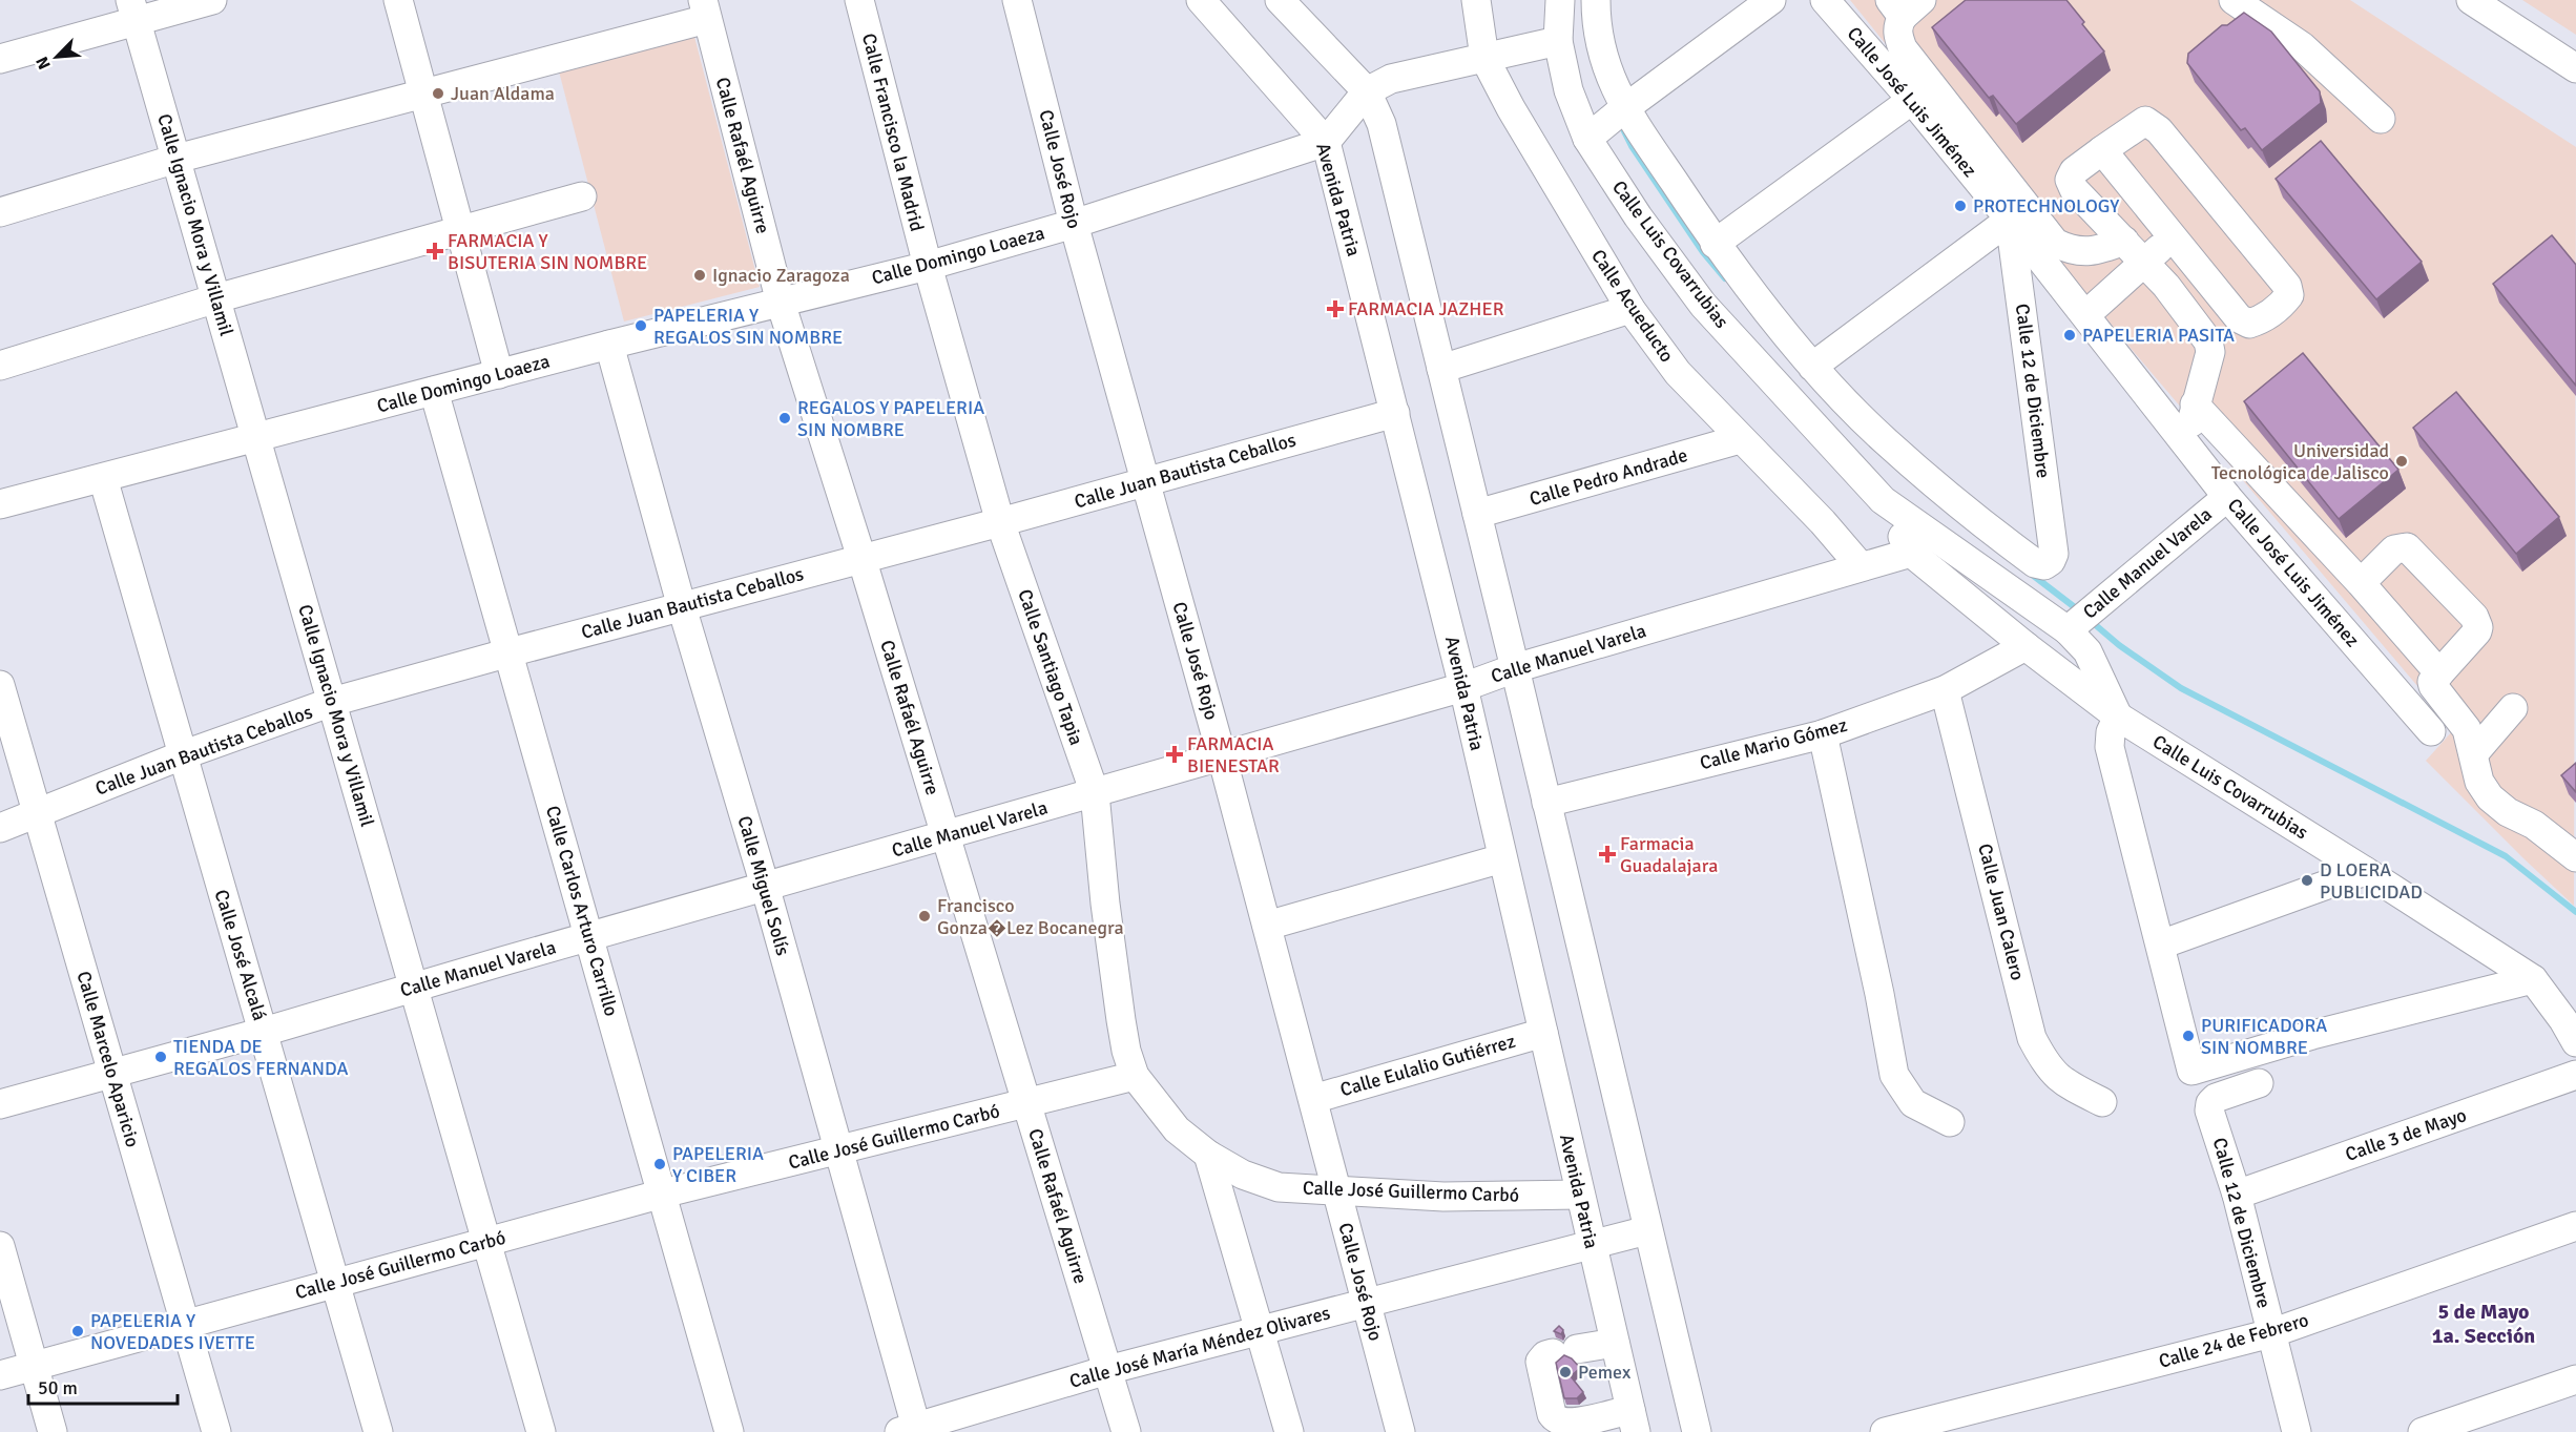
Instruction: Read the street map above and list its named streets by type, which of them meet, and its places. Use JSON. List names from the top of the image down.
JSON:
{
  "streets": {
    "street": [
      "Calle José Luis Jiménez",
      "Calle Francisco la Madrid",
      "Calle Rafaél Aguirre",
      "Calle José Rojo",
      "Avenida Patria",
      "Calle Ignacio Mora y Villamil",
      "Calle Luis Covarrubias",
      "Calle Domingo Loaeza",
      "Calle Acueducto",
      "Calle 12 de Diciembre",
      "Calle Juan Bautista Ceballos",
      "Calle Pedro Andrade",
      "Calle Manuel Varela",
      "Calle Santiago Tapia",
      "Calle Mario Gómez",
      "Calle Miguel Solís",
      "Calle Carlos Arturo Carrillo",
      "Calle Juan Calero",
      "Calle José Alcalá",
      "Calle Marcelo Aparicio",
      "Calle Eulalio Gutiérrez",
      "Calle 3 de Mayo",
      "Calle José Guillermo Carbó",
      "Calle 24 de Febrero",
      "Calle José María Méndez Olivares"
    ]
  },
  "crossings": [
    ["Calle José Luis Jiménez", "Calle 12 de Diciembre"],
    ["Calle José Luis Jiménez", "Calle Manuel Varela"],
    ["Calle Francisco la Madrid", "Calle Domingo Loaeza"],
    ["Calle Francisco la Madrid", "Calle Santiago Tapia"],
    ["Calle Rafaél Aguirre", "Calle Domingo Loaeza"],
    ["Calle Rafaél Aguirre", "Calle Juan Bautista Ceballos"],
    ["Calle Rafaél Aguirre", "Calle Manuel Varela"],
    ["Calle Rafaél Aguirre", "Calle José Guillermo Carbó"],
    ["Calle Rafaél Aguirre", "Calle José María Méndez Olivares"],
    ["Calle José Rojo", "Calle Domingo Loaeza"],
    ["Calle José Rojo", "Calle Juan Bautista Ceballos"],
    ["Calle José Rojo", "Calle Manuel Varela"],
    ["Calle José Rojo", "Calle Eulalio Gutiérrez"],
    ["Calle José Rojo", "Calle José Guillermo Carbó"],
    ["Calle José Rojo", "Calle José María Méndez Olivares"],
    ["Avenida Patria", "Calle Domingo Loaeza"],
    ["Avenida Patria", "Calle Juan Bautista Ceballos"],
    ["Avenida Patria", "Calle Manuel Varela"],
    ["Avenida Patria", "Calle Eulalio Gutiérrez"],
    ["Avenida Patria", "Calle José Guillermo Carbó"],
    ["Avenida Patria", "Calle José María Méndez Olivares"],
    ["Calle Ignacio Mora y Villamil", "Calle Domingo Loaeza"],
    ["Calle Ignacio Mora y Villamil", "Calle Juan Bautista Ceballos"],
    ["Calle Ignacio Mora y Villamil", "Calle Manuel Varela"],
    ["Calle Ignacio Mora y Villamil", "Calle José Guillermo Carbó"],
    ["Calle Luis Covarrubias", "Calle Manuel Varela"],
    ["Calle Luis Covarrubias", "Calle Mario Gómez"],
    ["Calle Domingo Loaeza", "Calle Santiago Tapia"],
    ["Calle Domingo Loaeza", "Calle Miguel Solís"],
    ["Calle Domingo Loaeza", "Calle Carlos Arturo Carrillo"],
    ["Calle Domingo Loaeza", "Calle José Alcalá"],
    ["Calle Acueducto", "Calle Pedro Andrade"],
    ["Calle Acueducto", "Calle Manuel Varela"],
    ["Calle 12 de Diciembre", "Calle 3 de Mayo"],
    ["Calle 12 de Diciembre", "Calle 24 de Febrero"],
    ["Calle Juan Bautista Ceballos", "Calle Santiago Tapia"],
    ["Calle Juan Bautista Ceballos", "Calle Miguel Solís"],
    ["Calle Juan Bautista Ceballos", "Calle Carlos Arturo Carrillo"],
    ["Calle Juan Bautista Ceballos", "Calle José Alcalá"],
    ["Calle Juan Bautista Ceballos", "Calle Marcelo Aparicio"],
    ["Calle Manuel Varela", "Calle Santiago Tapia"],
    ["Calle Manuel Varela", "Calle Miguel Solís"],
    ["Calle Manuel Varela", "Calle Carlos Arturo Carrillo"],
    ["Calle Manuel Varela", "Calle José Alcalá"],
    ["Calle Manuel Varela", "Calle Marcelo Aparicio"],
    ["Calle Santiago Tapia", "Calle José Guillermo Carbó"],
    ["Calle Mario Gómez", "Calle Juan Calero"],
    ["Calle Miguel Solís", "Calle José Guillermo Carbó"],
    ["Calle Miguel Solís", "Calle José María Méndez Olivares"],
    ["Calle Carlos Arturo Carrillo", "Calle José Guillermo Carbó"],
    ["Calle José Alcalá", "Calle José Guillermo Carbó"],
    ["Calle Marcelo Aparicio", "Calle José Guillermo Carbó"]
  ],
  "districts": ["5 de Mayo 1a. Sección"],
  "places": {
    "other": [
      "Juan Aldama",
      "PROTECHNOLOGY",
      "Ignacio Zaragoza",
      "PAPELERIA Y REGALOS SIN NOMBRE",
      "PAPELERIA PASITA",
      "REGALOS Y PAPELERIA SIN NOMBRE",
      "Universidad Tecnológica de Jalisco",
      "D LOERA PUBLICIDAD",
      "Francisco Gonza�Lez Bocanegra",
      "PURIFICADORA SIN NOMBRE",
      "TIENDA DE REGALOS FERNANDA",
      "PAPELERIA Y CIBER",
      "PAPELERIA Y NOVEDADES IVETTE",
      "Pemex"
    ],
    "health": [
      "FARMACIA Y BISUTERIA SIN NOMBRE",
      "FARMACIA JAZHER",
      "FARMACIA BIENESTAR",
      "Farmacia Guadalajara"
    ]
  },
  "scale_bar": "50 m",
  "north": "bottom left"
}
